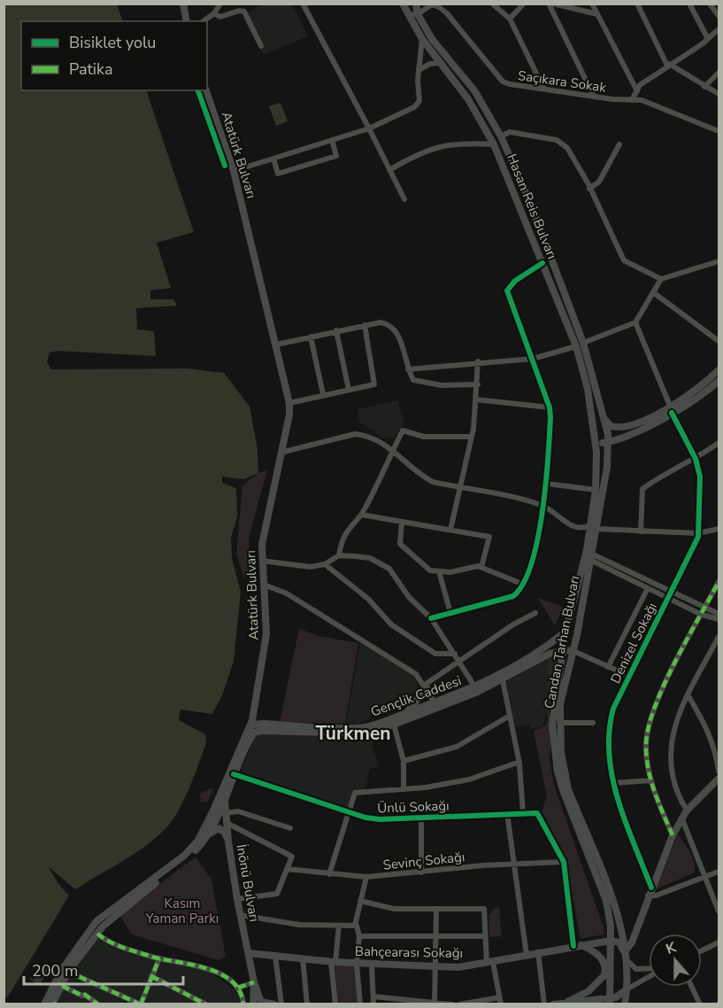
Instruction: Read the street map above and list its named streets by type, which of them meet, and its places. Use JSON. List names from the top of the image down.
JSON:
{
  "streets": {
    "main road": [
      "Atatürk Bulvarı",
      "Hasan Reis Bulvarı",
      "Candan Tarhan Bulvarı",
      "Gençlik Caddesi",
      "İnönü Bulvarı",
      "Bahçearası Sokağı"
    ],
    "street": [
      "Saçıkara Sokak",
      "Denizel Sokağı",
      "Ünlü Sokağı",
      "Sevinç Sokağı"
    ]
  },
  "crossings": [
    ["Atatürk Bulvarı", "Gençlik Caddesi"],
    ["Atatürk Bulvarı", "İnönü Bulvarı"],
    ["Hasan Reis Bulvarı", "Candan Tarhan Bulvarı"],
    ["Candan Tarhan Bulvarı", "Gençlik Caddesi"],
    ["Candan Tarhan Bulvarı", "Bahçearası Sokağı"],
    ["Ünlü Sokağı", "Sevinç Sokağı"],
    ["İnönü Bulvarı", "Bahçearası Sokağı"]
  ],
  "districts": ["Türkmen"],
  "parks": ["Kasım Yaman Parkı"],
  "legend": ["Bisiklet yolu", "Patika"],
  "scale_bar": "200 m",
  "north": "top"
}
